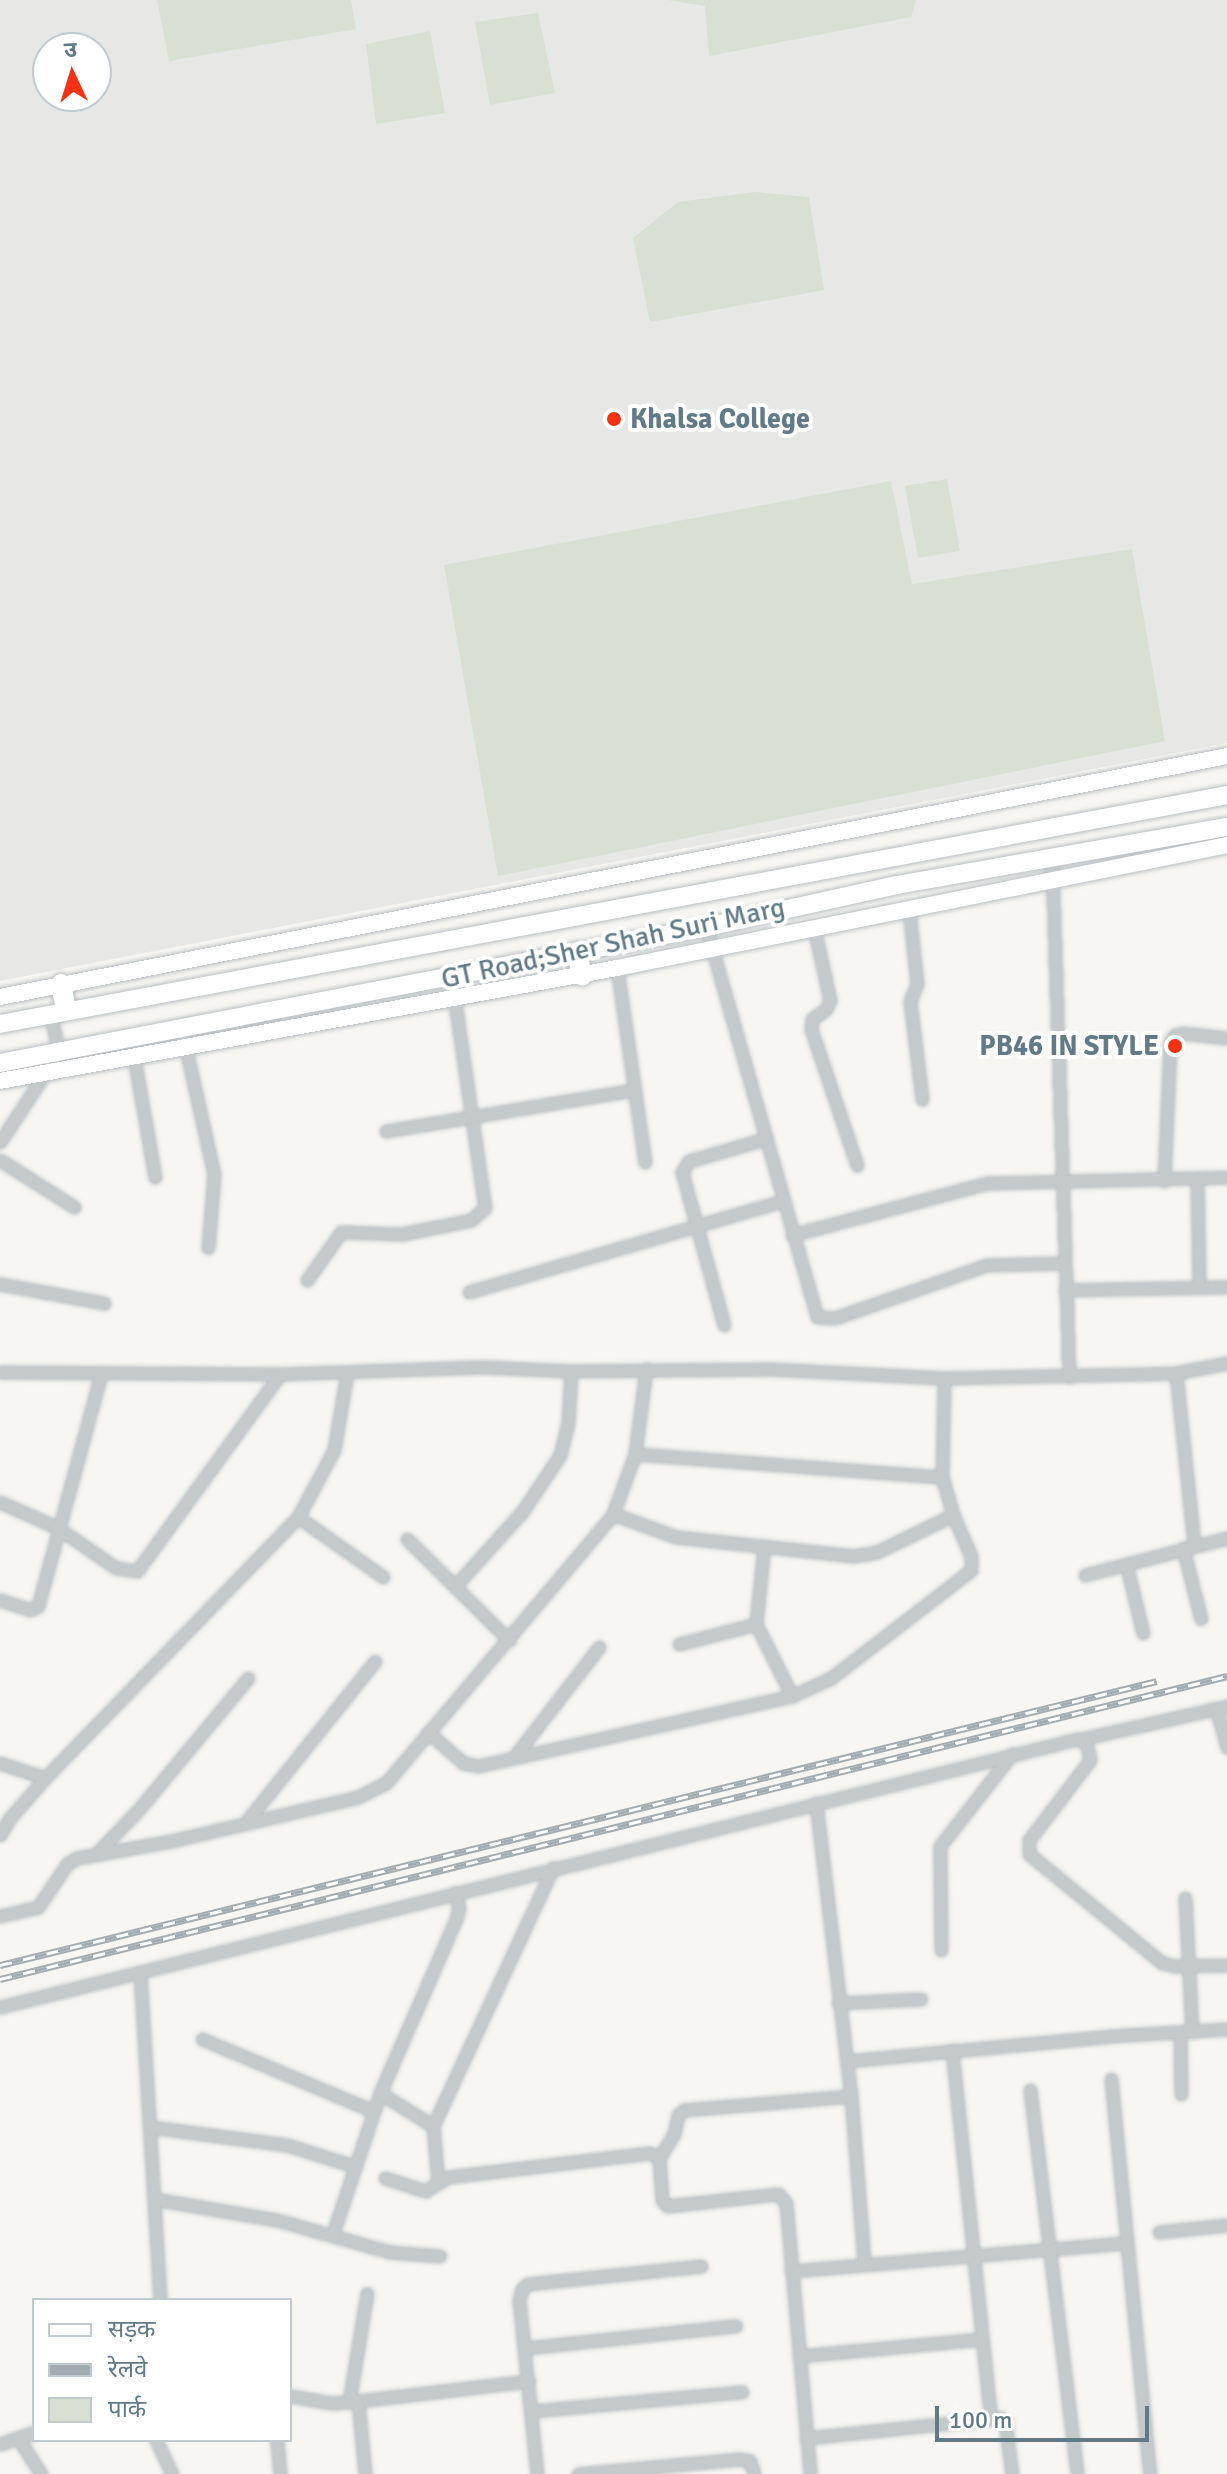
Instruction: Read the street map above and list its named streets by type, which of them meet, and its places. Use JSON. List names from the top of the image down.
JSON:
{
  "streets": {
    "main road": ["GT Road;Sher Shah Suri Marg"]
  },
  "places": ["Khalsa College", "PB46 IN STYLE"],
  "legend": ["सड़क", "रेलवे", "पार्क"],
  "scale_bar": "100 m",
  "north": "top"
}
